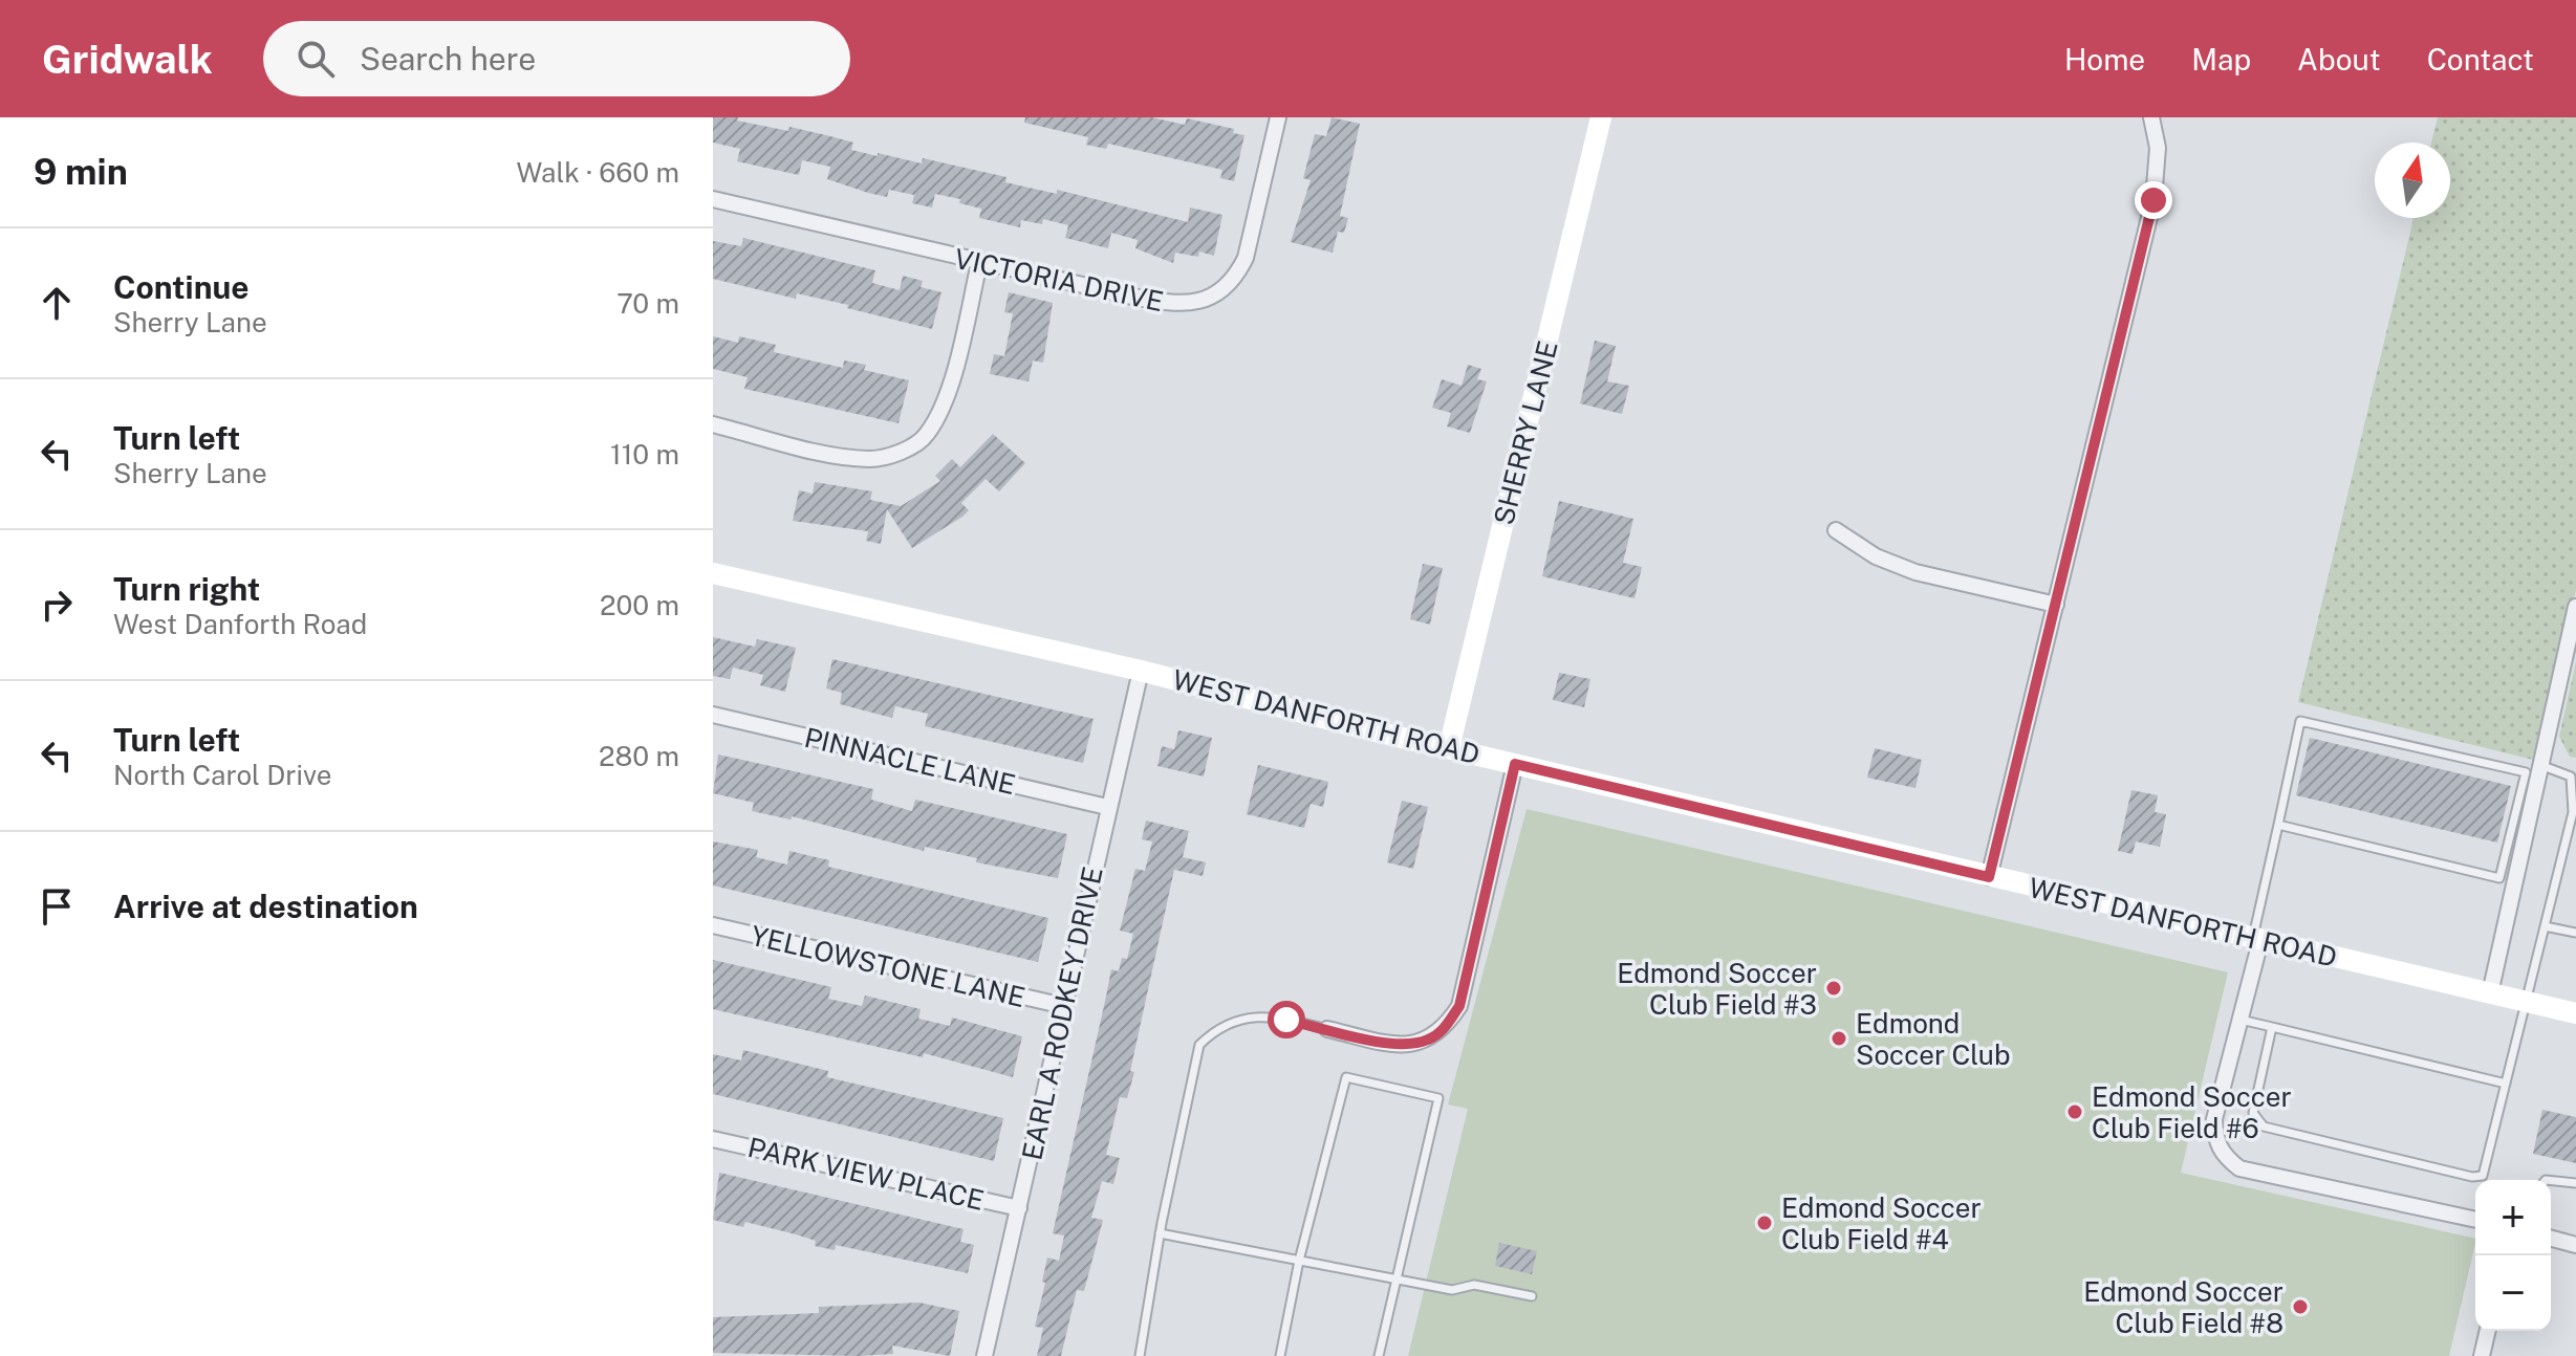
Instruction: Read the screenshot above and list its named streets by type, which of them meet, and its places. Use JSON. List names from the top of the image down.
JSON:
{
  "streets": {
    "main road": ["SHERRY LANE", "WEST DANFORTH ROAD"],
    "street": [
      "VICTORIA DRIVE",
      "PINNACLE LANE",
      "YELLOWSTONE LANE",
      "EARL A RODKEY DRIVE",
      "PARK VIEW PLACE"
    ]
  },
  "crossings": [
    ["SHERRY LANE", "WEST DANFORTH ROAD"],
    ["WEST DANFORTH ROAD", "EARL A RODKEY DRIVE"],
    ["PINNACLE LANE", "EARL A RODKEY DRIVE"],
    ["YELLOWSTONE LANE", "EARL A RODKEY DRIVE"],
    ["EARL A RODKEY DRIVE", "PARK VIEW PLACE"]
  ],
  "places": [
    "Edmond Soccer Club Field #3",
    "Edmond Soccer Club",
    "Edmond Soccer Club Field #6",
    "Edmond Soccer Club Field #4",
    "Edmond Soccer Club Field #8"
  ],
  "north": "top",
  "page": {
    "header": "Gridwalk",
    "search": "Search here",
    "nav": [
      "Home",
      "Map",
      "About",
      "Contact"
    ],
    "heading": ["9 min", "Walk · 660 m"],
    "list": [
      ["Continue", "Sherry Lane", "70 m"],
      ["Turn left", "Sherry Lane", "110 m"],
      ["Turn right", "West Danforth Road", "200 m"],
      ["Turn left", "North Carol Drive", "280 m"],
      "Arrive at destination"
    ],
    "map_buttons": ["+", "−"]
  }
}
